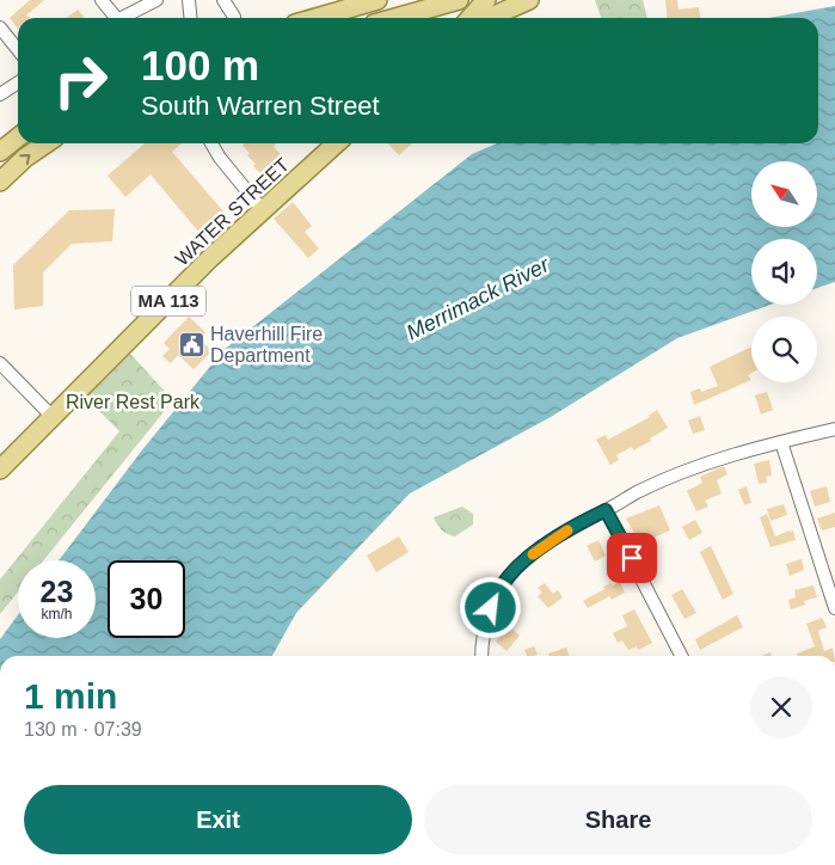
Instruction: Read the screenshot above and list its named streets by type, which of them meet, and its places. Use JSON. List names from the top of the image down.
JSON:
{
  "streets": {
    "main road": ["WATER STREET", "MA 113"]
  },
  "water": ["Merrimack River"],
  "parks": ["River Rest Park"],
  "places": {
    "public building": ["Haverhill Fire Department"]
  },
  "north": "top left",
  "page": {
    "turn": ["100 m", "South Warren Street"],
    "speed": "23 km/h",
    "limit": "30",
    "heading": ["1 min", "130 m · 07:39"],
    "buttons": ["Exit", "Share"]
  }
}
